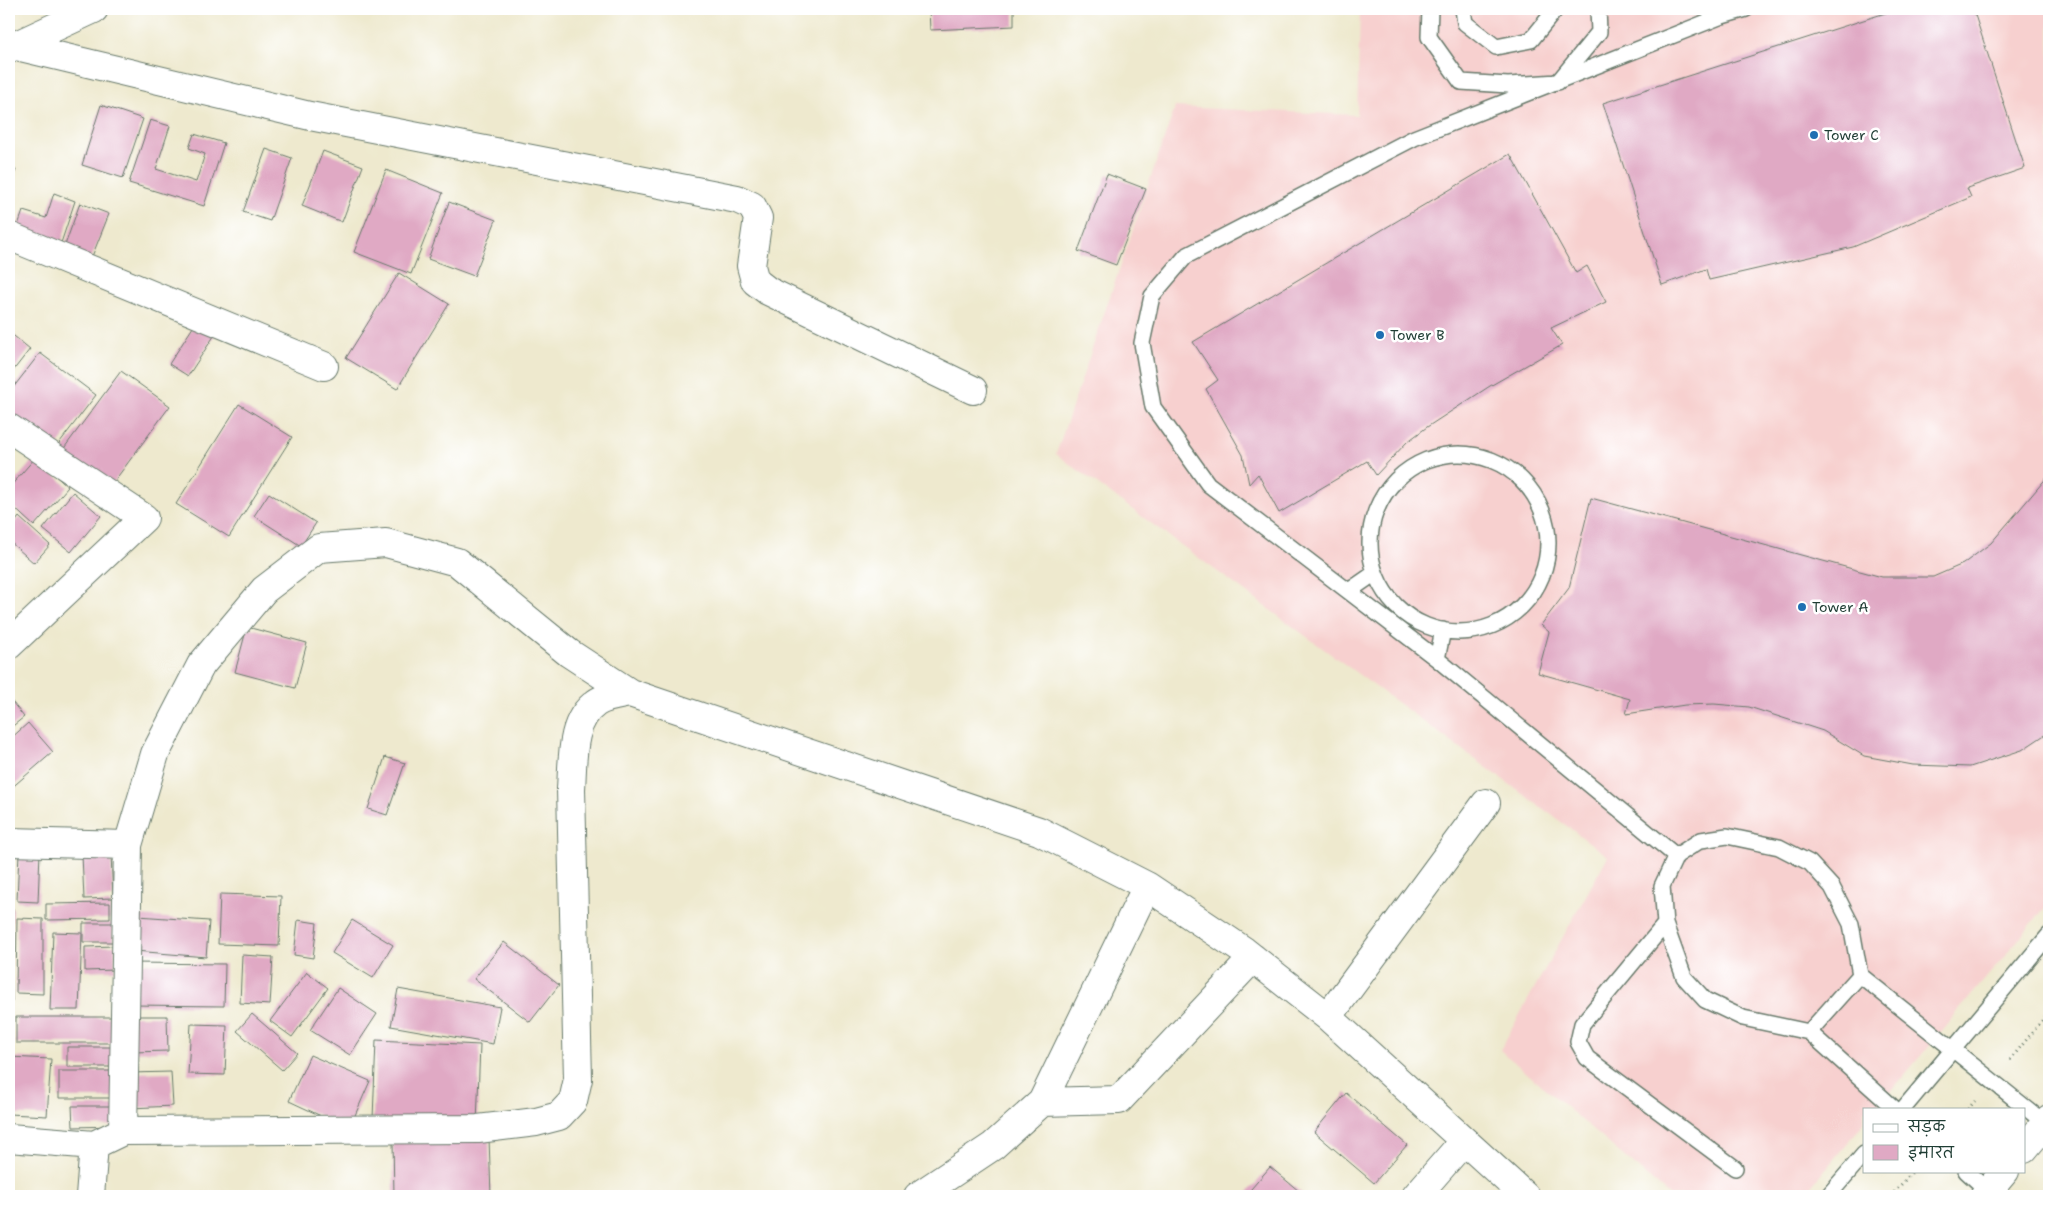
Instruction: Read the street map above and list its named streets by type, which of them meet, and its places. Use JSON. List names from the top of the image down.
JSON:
{
  "places": ["Tower C", "Tower B", "Tower A"],
  "legend": ["सड़क", "इमारत"]
}
